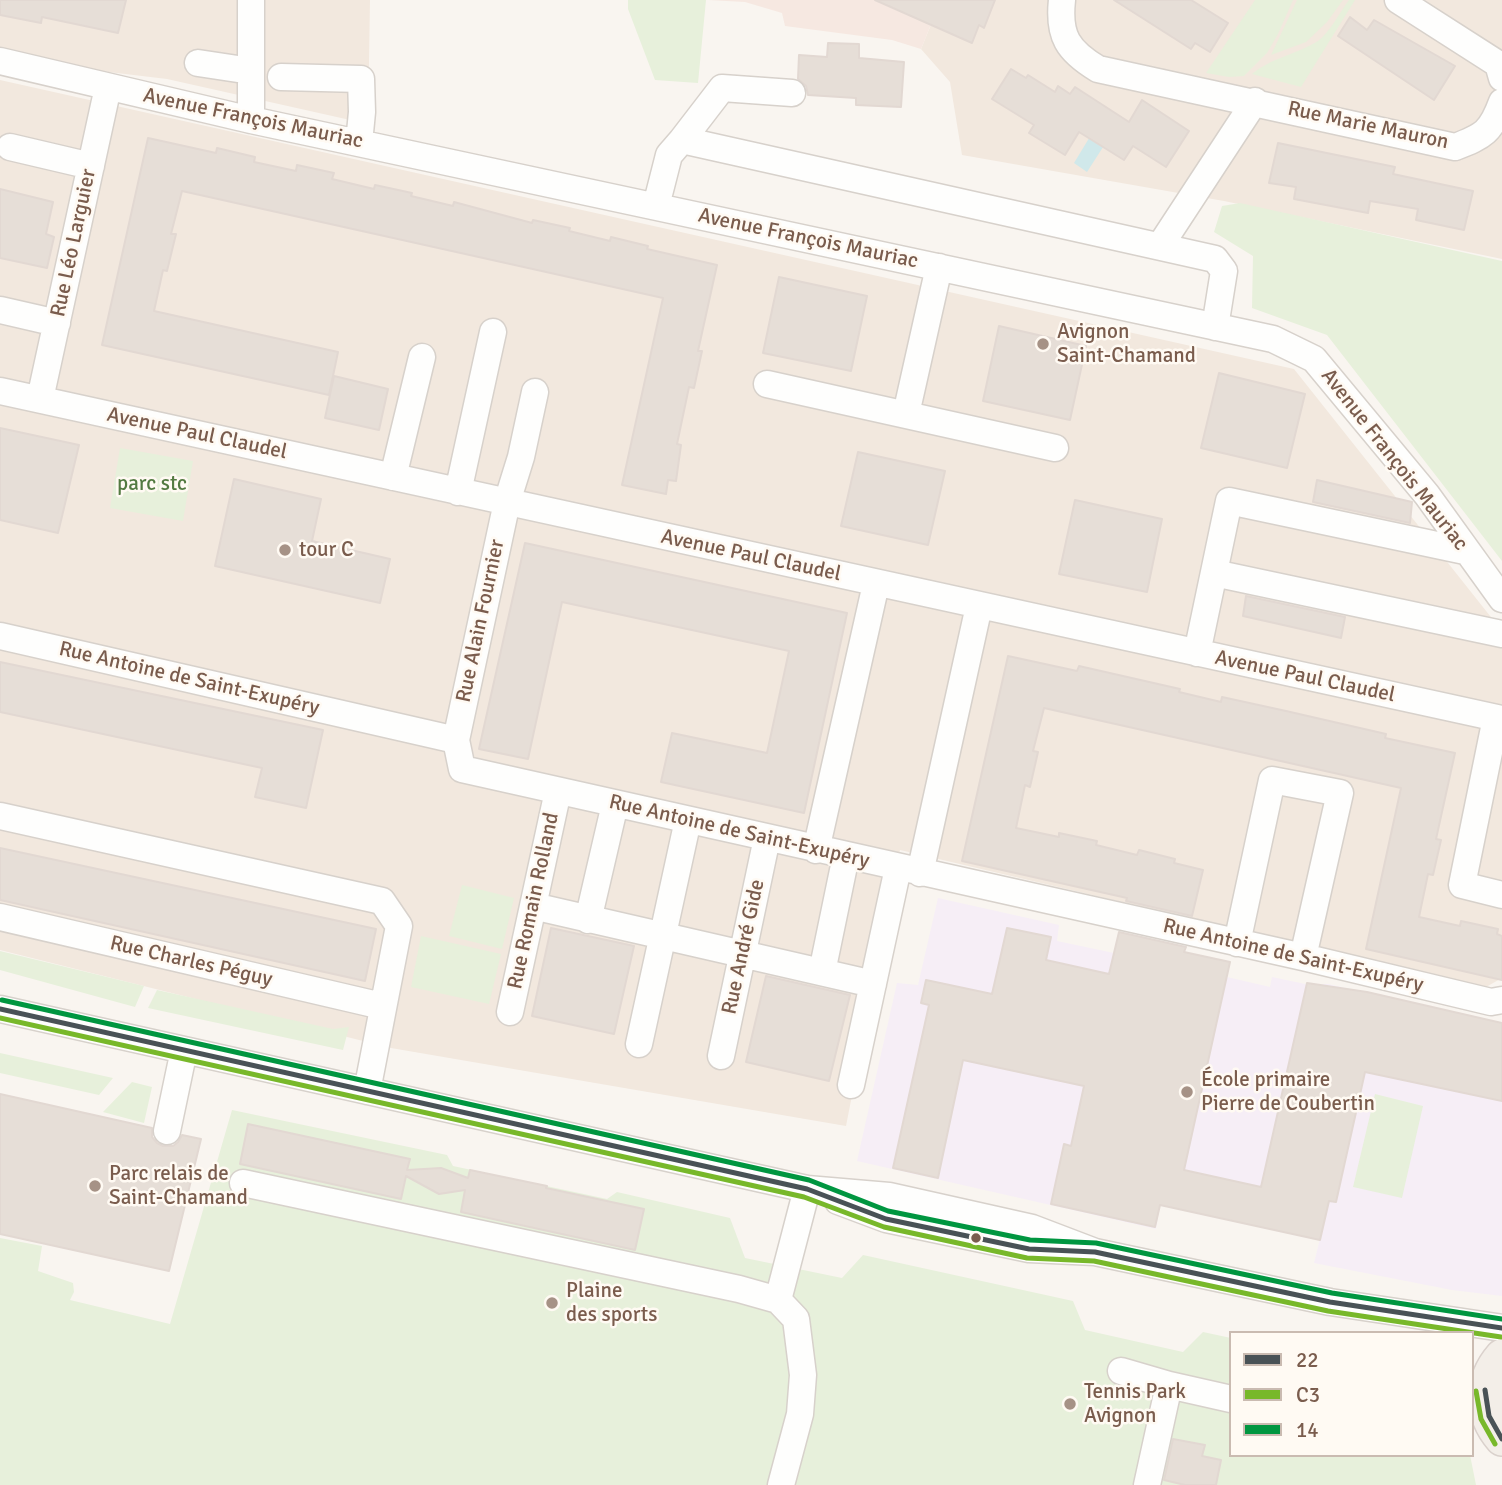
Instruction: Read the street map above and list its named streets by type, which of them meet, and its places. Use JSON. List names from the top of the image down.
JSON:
{
  "streets": {
    "street": [
      "Avenue François Mauriac",
      "Rue Marie Mauron",
      "Rue Léo Larguier",
      "Avenue Paul Claudel",
      "Rue Alain Fournier",
      "Rue Antoine de Saint-Exupéry",
      "Rue Romain Rolland",
      "Rue André Gide",
      "Rue Charles Péguy"
    ]
  },
  "crossings": [
    ["Avenue François Mauriac", "Rue Léo Larguier"],
    ["Rue Léo Larguier", "Avenue Paul Claudel"],
    ["Avenue Paul Claudel", "Rue Alain Fournier"],
    ["Rue Alain Fournier", "Rue Antoine de Saint-Exupéry"],
    ["Rue Antoine de Saint-Exupéry", "Rue Romain Rolland"],
    ["Rue Antoine de Saint-Exupéry", "Rue André Gide"]
  ],
  "parks": ["parc stc"],
  "places": [
    "Avignon Saint-Chamand",
    "tour C",
    "École primaire Pierre de Coubertin",
    "Parc relais de Saint-Chamand",
    "Plaine des sports",
    "Tennis Park Avignon"
  ],
  "lines": ["transit line 14", "transit line 22", "transit line C3"],
  "legend": ["22", "C3", "14"]
}
